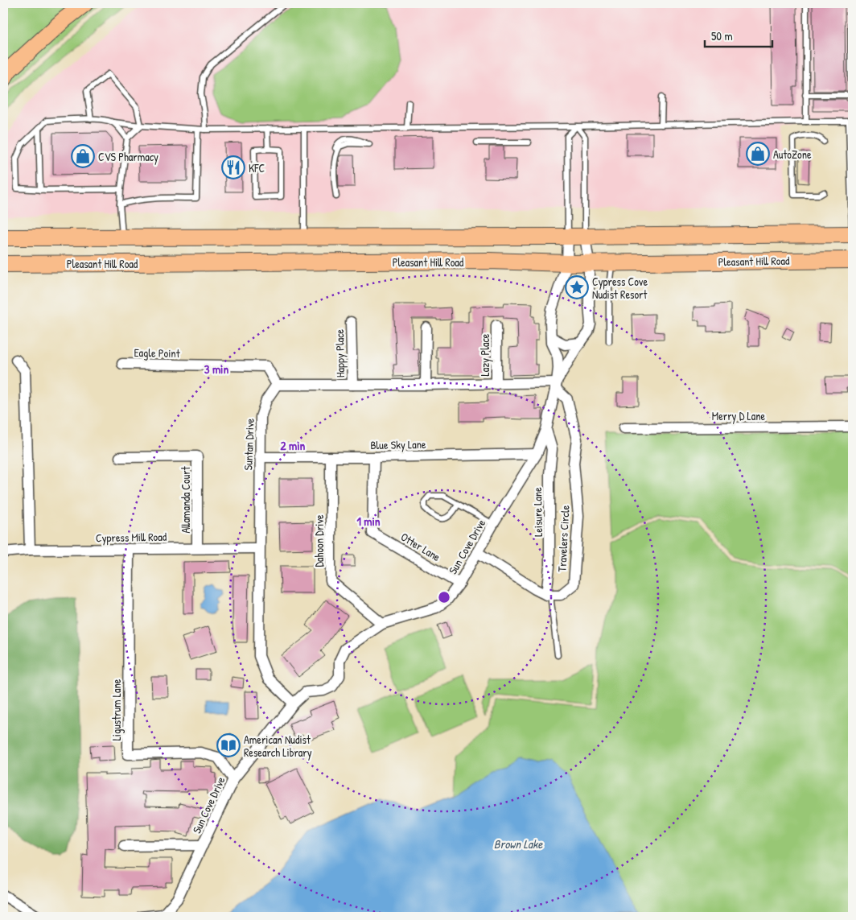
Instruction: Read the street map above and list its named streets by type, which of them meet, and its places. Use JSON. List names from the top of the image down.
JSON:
{
  "streets": {
    "main road": ["Pleasant Hill Road"],
    "street": [
      "Eagle Point",
      "Happy Place",
      "Lazy Place",
      "Merry D Lane",
      "Suntan Drive",
      "Blue Sky Lane",
      "Allamanda Court",
      "Leisure Lane",
      "Cypress Mill Road",
      "Travelers Circle",
      "Dahoon Drive",
      "Otter Lane",
      "Sun Cove Drive",
      "Ligustrum Lane"
    ]
  },
  "crossings": [
    ["Pleasant Hill Road", "Sun Cove Drive"],
    ["Eagle Point", "Suntan Drive"],
    ["Suntan Drive", "Blue Sky Lane"],
    ["Suntan Drive", "Cypress Mill Road"],
    ["Suntan Drive", "Sun Cove Drive"],
    ["Blue Sky Lane", "Dahoon Drive"],
    ["Blue Sky Lane", "Otter Lane"],
    ["Blue Sky Lane", "Sun Cove Drive"],
    ["Allamanda Court", "Cypress Mill Road"],
    ["Leisure Lane", "Travelers Circle"],
    ["Leisure Lane", "Sun Cove Drive"],
    ["Cypress Mill Road", "Ligustrum Lane"],
    ["Travelers Circle", "Sun Cove Drive"],
    ["Dahoon Drive", "Sun Cove Drive"],
    ["Otter Lane", "Sun Cove Drive"],
    ["Sun Cove Drive", "Ligustrum Lane"]
  ],
  "water": ["Brown Lake"],
  "places": {
    "shop": ["AutoZone", "CVS Pharmacy"],
    "restaurant": ["KFC"],
    "place": ["Cypress Cove Nudist Resort"],
    "library": ["American Nudist Research Library"]
  },
  "scale_bar": "50 m",
  "rings": ["3 min", "2 min", "1 min"]
}
